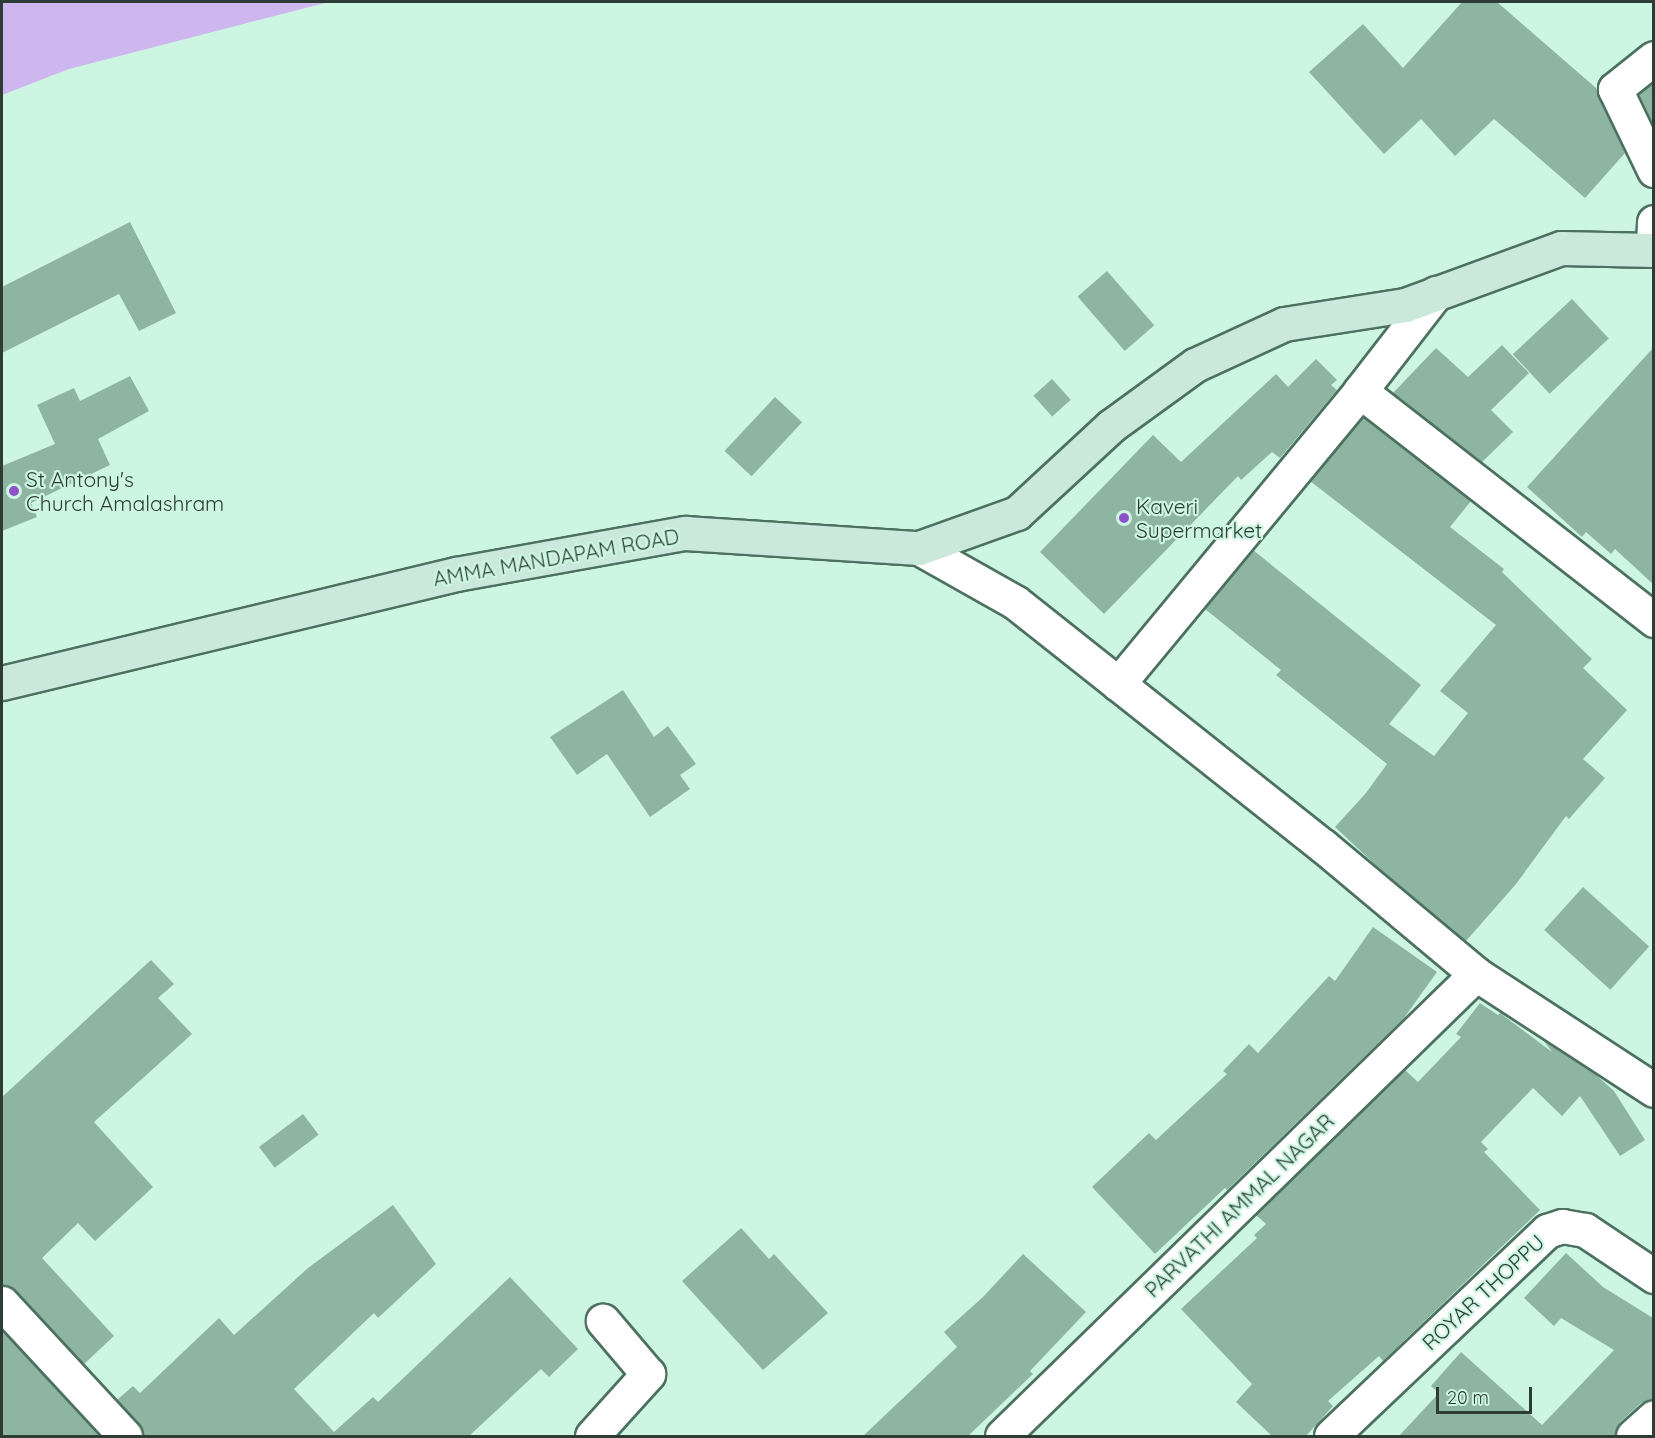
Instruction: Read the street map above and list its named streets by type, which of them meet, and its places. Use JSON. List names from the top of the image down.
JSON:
{
  "streets": {
    "main road": ["AMMA MANDAPAM ROAD"],
    "street": ["PARVATHI AMMAL NAGAR", "ROYAR THOPPU"]
  },
  "places": ["St Antony's Church Amalashram", "Kaveri Supermarket"],
  "scale_bar": "20 m"
}
